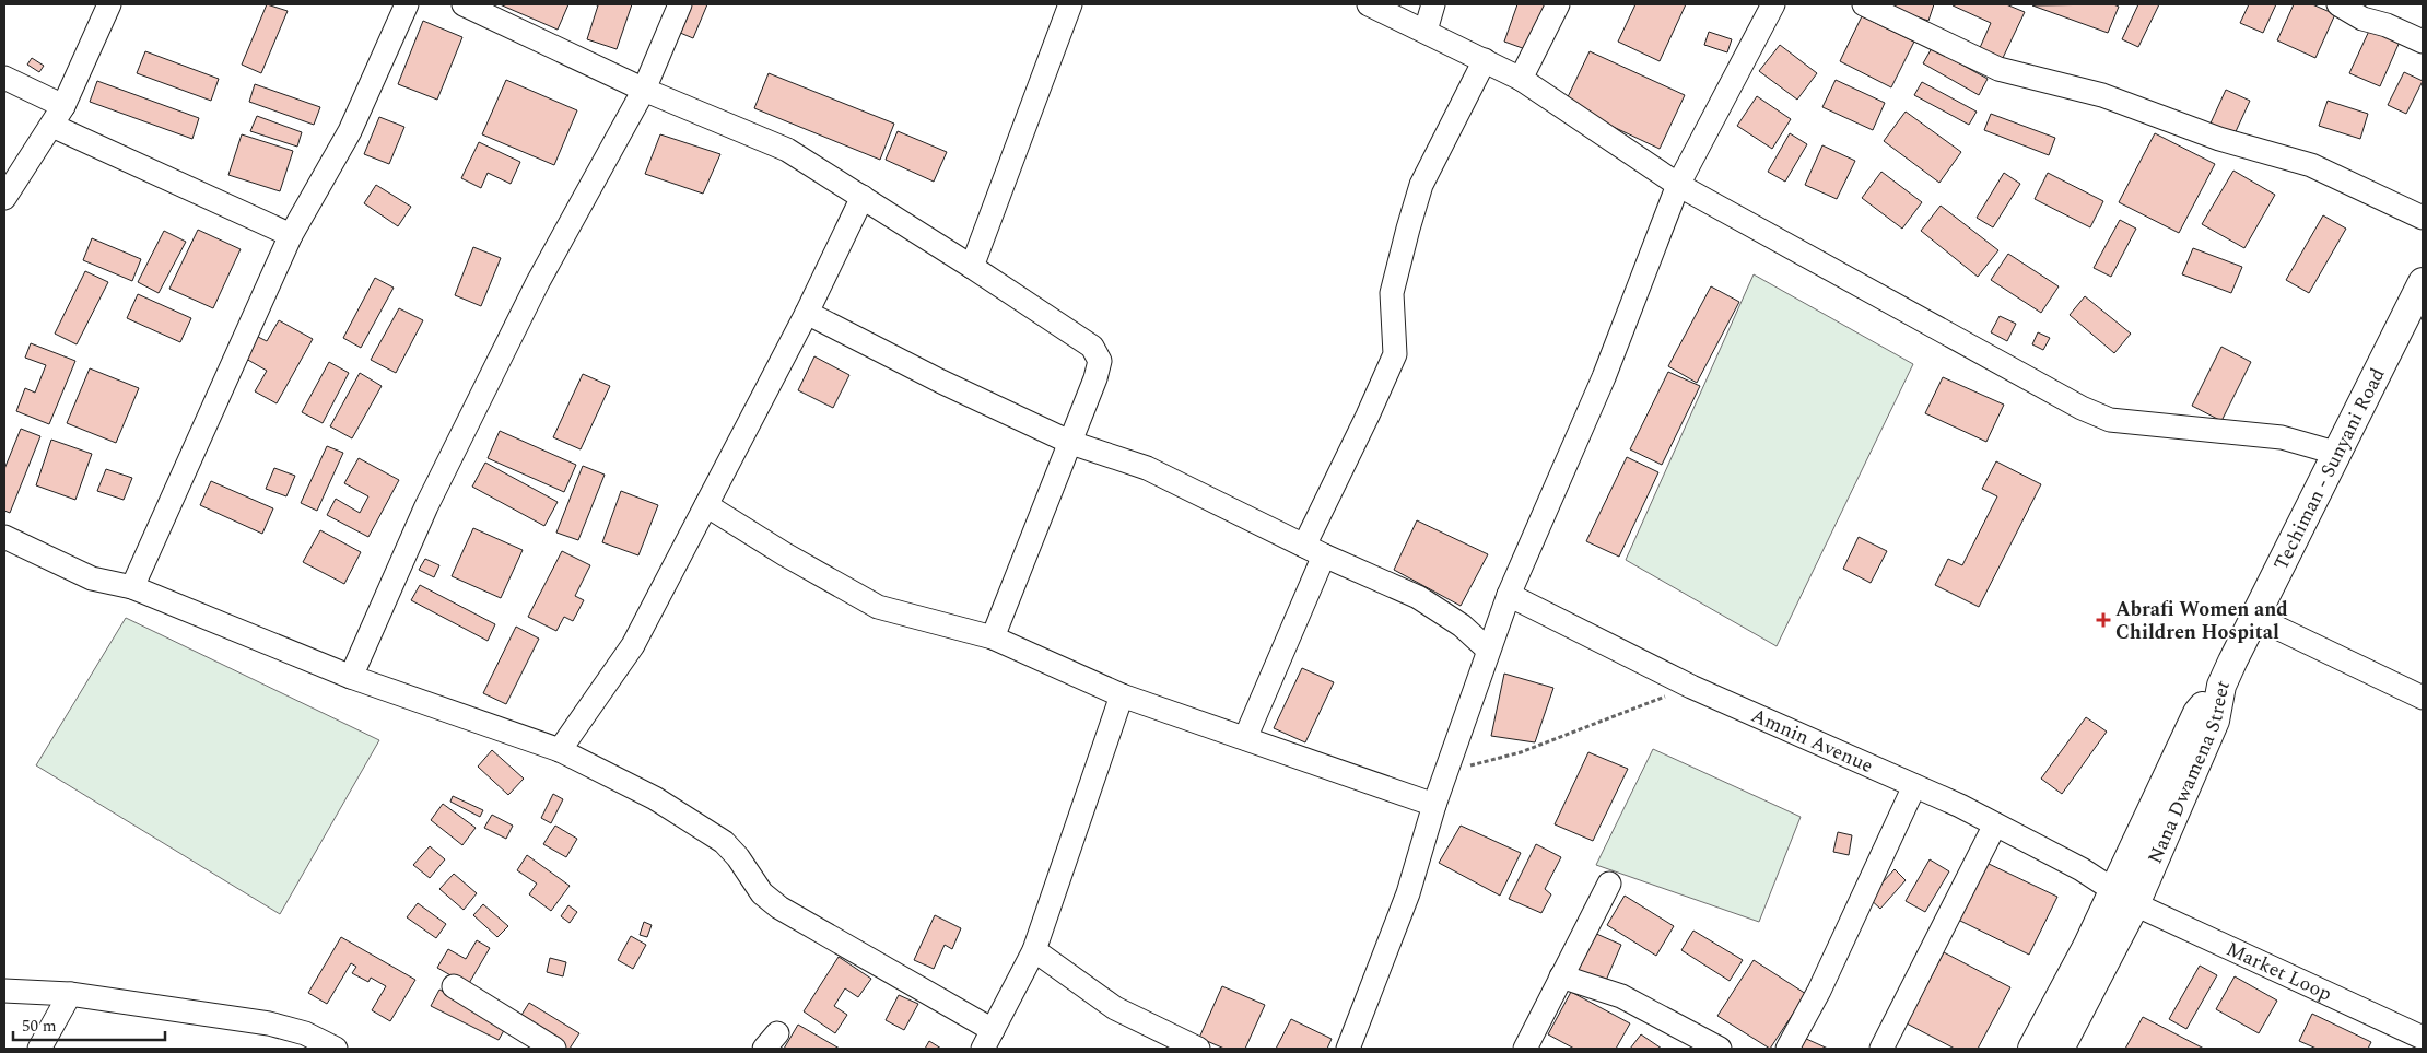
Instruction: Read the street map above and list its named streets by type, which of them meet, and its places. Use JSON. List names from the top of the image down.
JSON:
{
  "streets": {
    "main road": ["Techiman - Sunyani Road", "Nana Dwamena Street"],
    "street": ["Amnin Avenue", "Market Loop"]
  },
  "crossings": [
    ["Techiman - Sunyani Road", "Nana Dwamena Street"],
    ["Amnin Avenue", "Nana Dwamena Street"],
    ["Amnin Avenue", "Market Loop"],
    ["Nana Dwamena Street", "Market Loop"]
  ],
  "places": {
    "health": ["Abrafi Women and Children Hospital"]
  },
  "scale_bar": "50 m"
}
